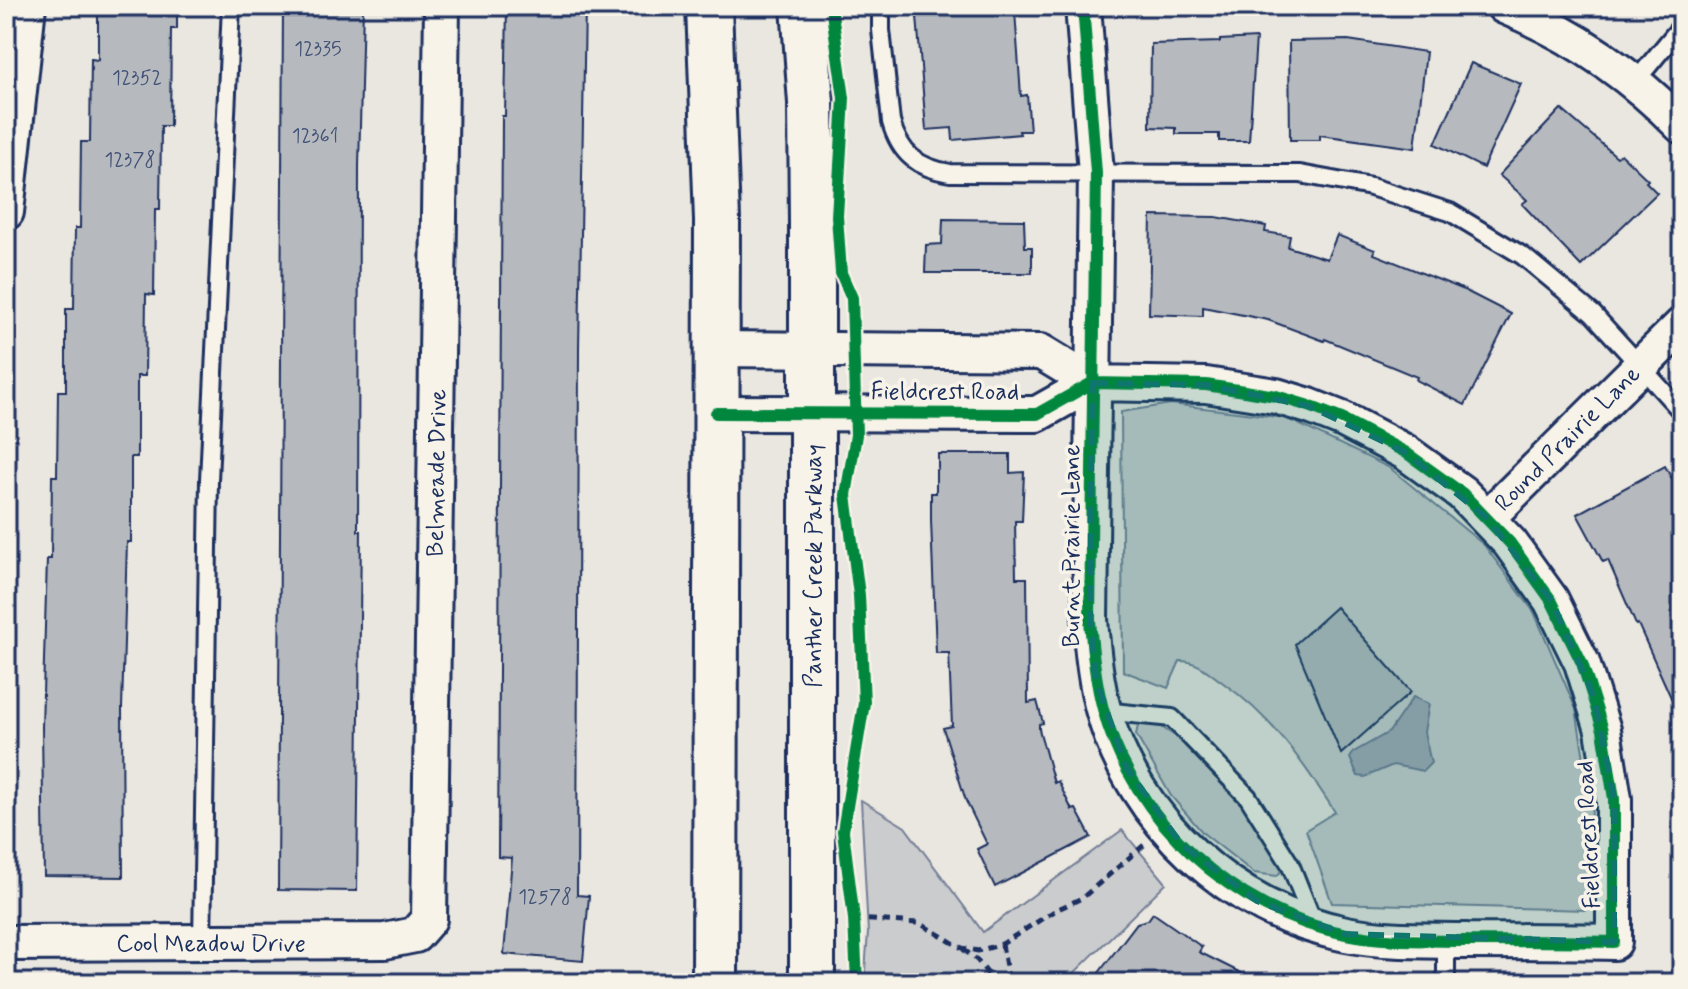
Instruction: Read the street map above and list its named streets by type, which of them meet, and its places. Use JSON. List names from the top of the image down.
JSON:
{
  "streets": {
    "main road": ["Panther Creek Parkway"],
    "street": [
      "Fieldcrest Road",
      "Round Prairie Lane",
      "Belmeade Drive",
      "Burnt Prairie Lane",
      "Cool Meadow Drive"
    ]
  },
  "crossings": [
    ["Fieldcrest Road", "Round Prairie Lane"],
    ["Fieldcrest Road", "Burnt Prairie Lane"],
    ["Fieldcrest Road", "Panther Creek Parkway"],
    ["Belmeade Drive", "Cool Meadow Drive"]
  ],
  "house_numbers": [
    "12335",
    "12352",
    "12361",
    "12378",
    "12578"
  ]
}
